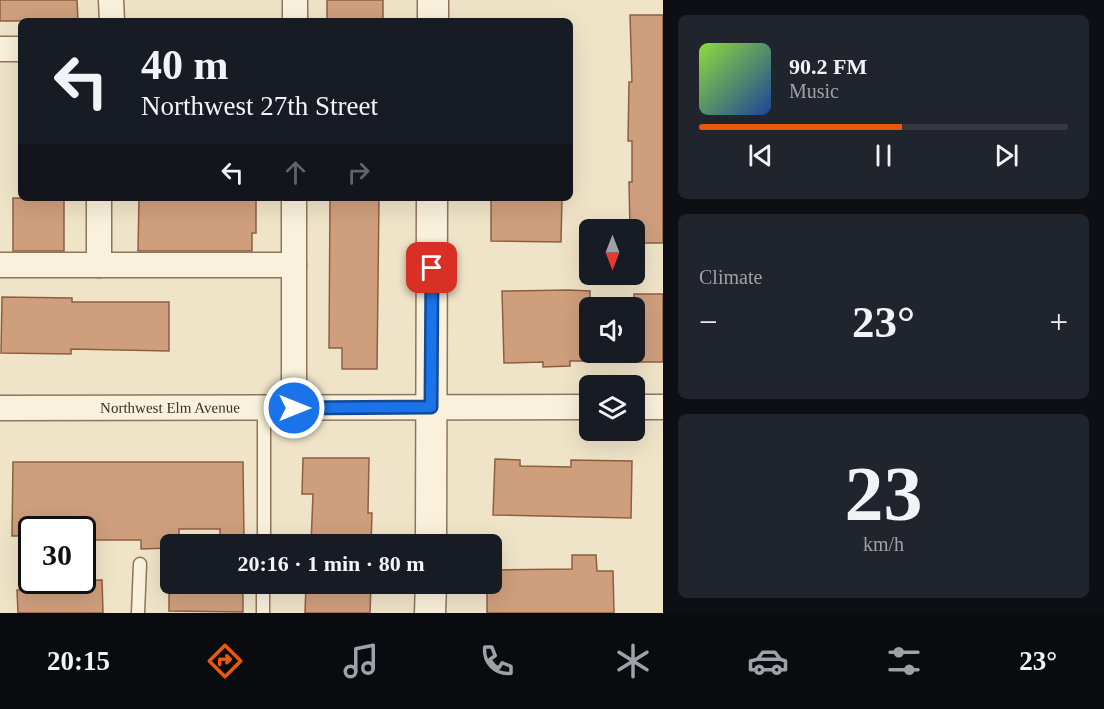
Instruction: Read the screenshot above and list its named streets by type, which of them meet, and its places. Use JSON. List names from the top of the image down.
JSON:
{
  "streets": {
    "street": ["Northwest Elm Avenue"]
  },
  "north": "bottom",
  "page": {
    "turn": ["40 m", "Northwest 27th Street"],
    "song": ["90.2 FM", "Music"],
    "tile": [
      "Climate",
      ["23", "km/h"]
    ],
    "heat": ["−", "23°", "+"],
    "limit": "30",
    "trip": "20:16 · 1 min · 80 m",
    "tabs": ["20:15", "23°"]
  }
}
